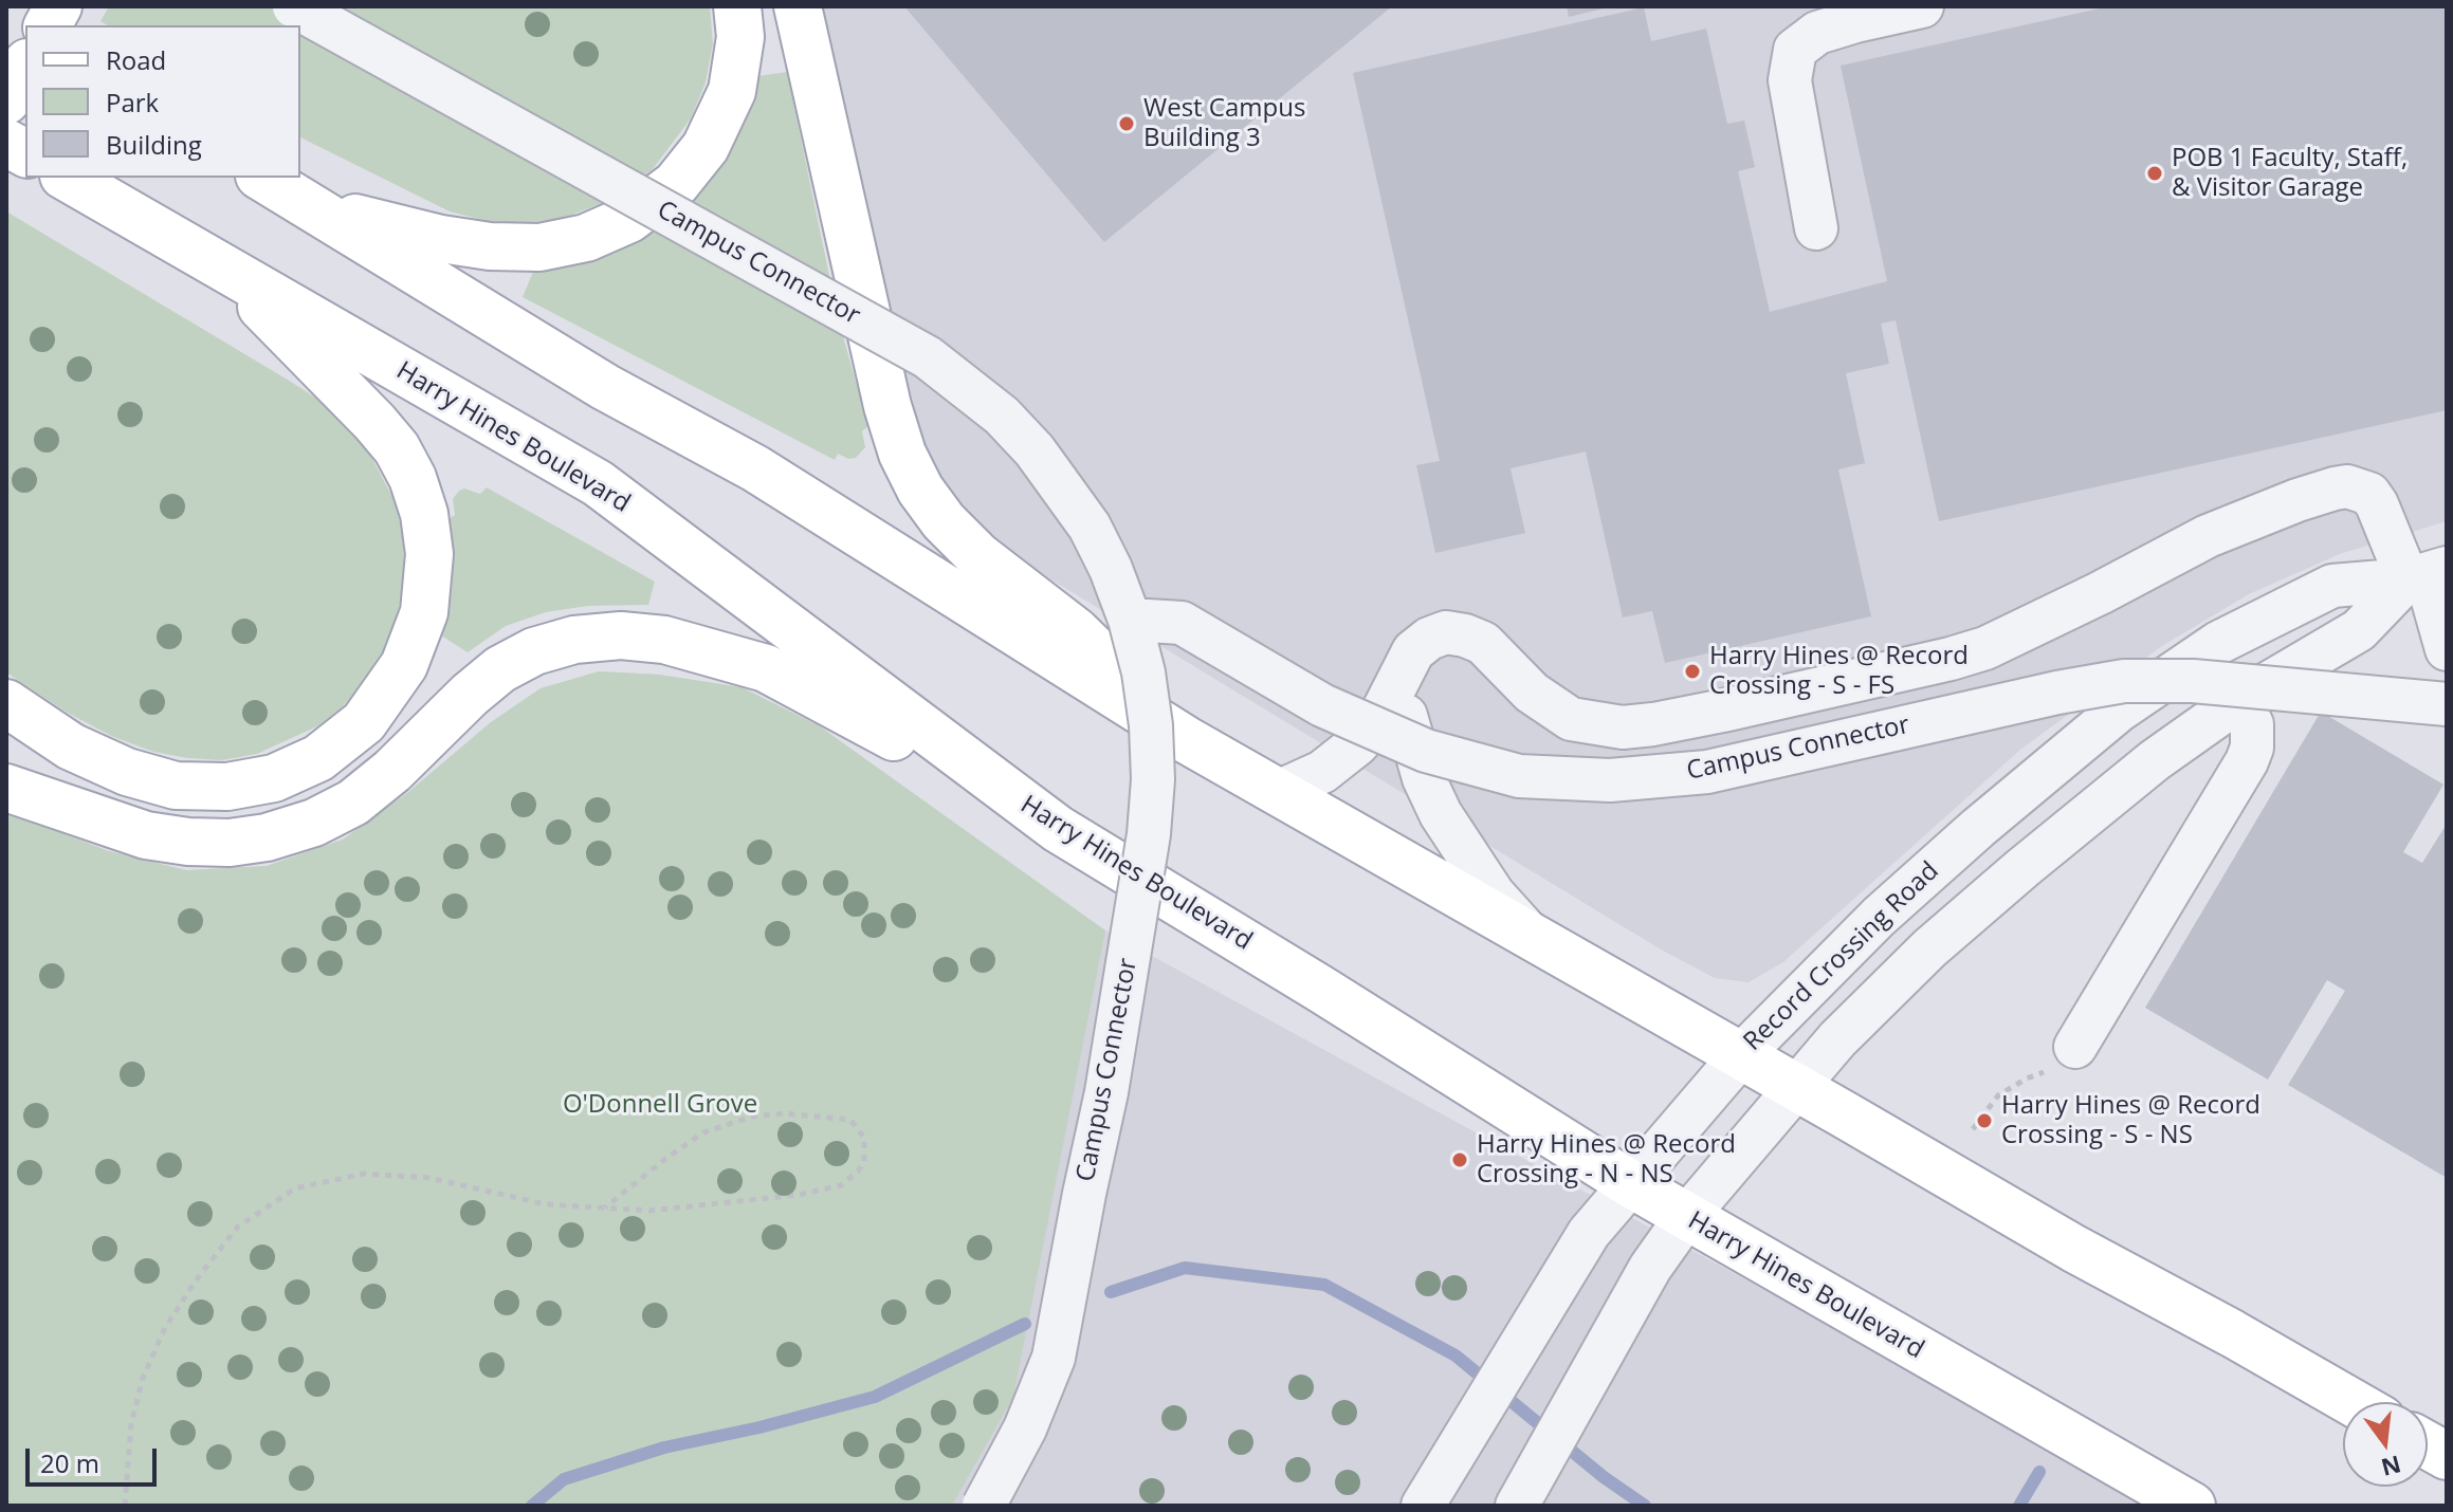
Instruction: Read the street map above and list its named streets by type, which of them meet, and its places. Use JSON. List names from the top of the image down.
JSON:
{
  "streets": {
    "main road": ["Harry Hines Boulevard"],
    "street": ["Campus Connector", "Record Crossing Road"]
  },
  "crossings": [
    ["Harry Hines Boulevard", "Record Crossing Road"]
  ],
  "parks": ["O'Donnell Grove"],
  "places": [
    "West Campus Building 3",
    "POB 1 Faculty, Staff, & Visitor Garage",
    "Harry Hines @ Record Crossing - S - FS",
    "Harry Hines @ Record Crossing - S - NS",
    "Harry Hines @ Record Crossing - N - NS"
  ],
  "legend": ["Road", "Park", "Building"],
  "scale_bar": "20 m",
  "north": "bottom"
}
